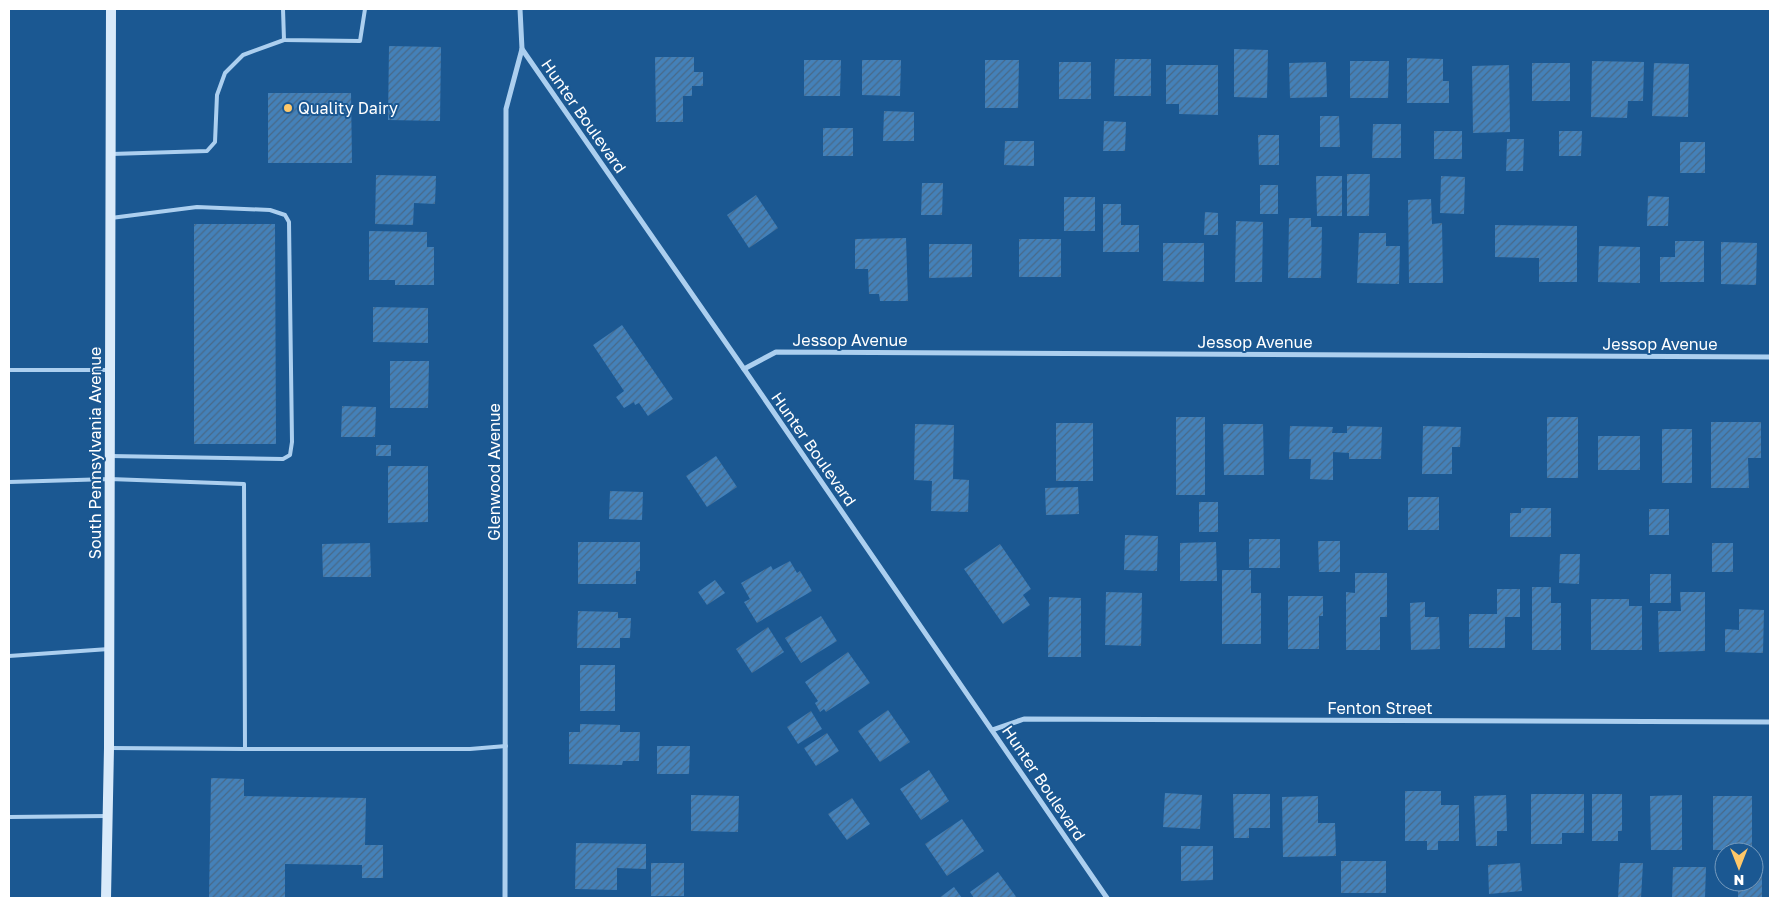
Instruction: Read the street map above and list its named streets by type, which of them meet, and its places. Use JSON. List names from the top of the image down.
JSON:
{
  "streets": {
    "main road": ["South Pennsylvania Avenue"],
    "street": [
      "Hunter Boulevard",
      "Jessop Avenue",
      "Glenwood Avenue",
      "Fenton Street"
    ]
  },
  "crossings": [
    ["Hunter Boulevard", "Jessop Avenue"],
    ["Hunter Boulevard", "Glenwood Avenue"],
    ["Hunter Boulevard", "Fenton Street"]
  ],
  "places": ["Quality Dairy"],
  "north": "bottom"
}
